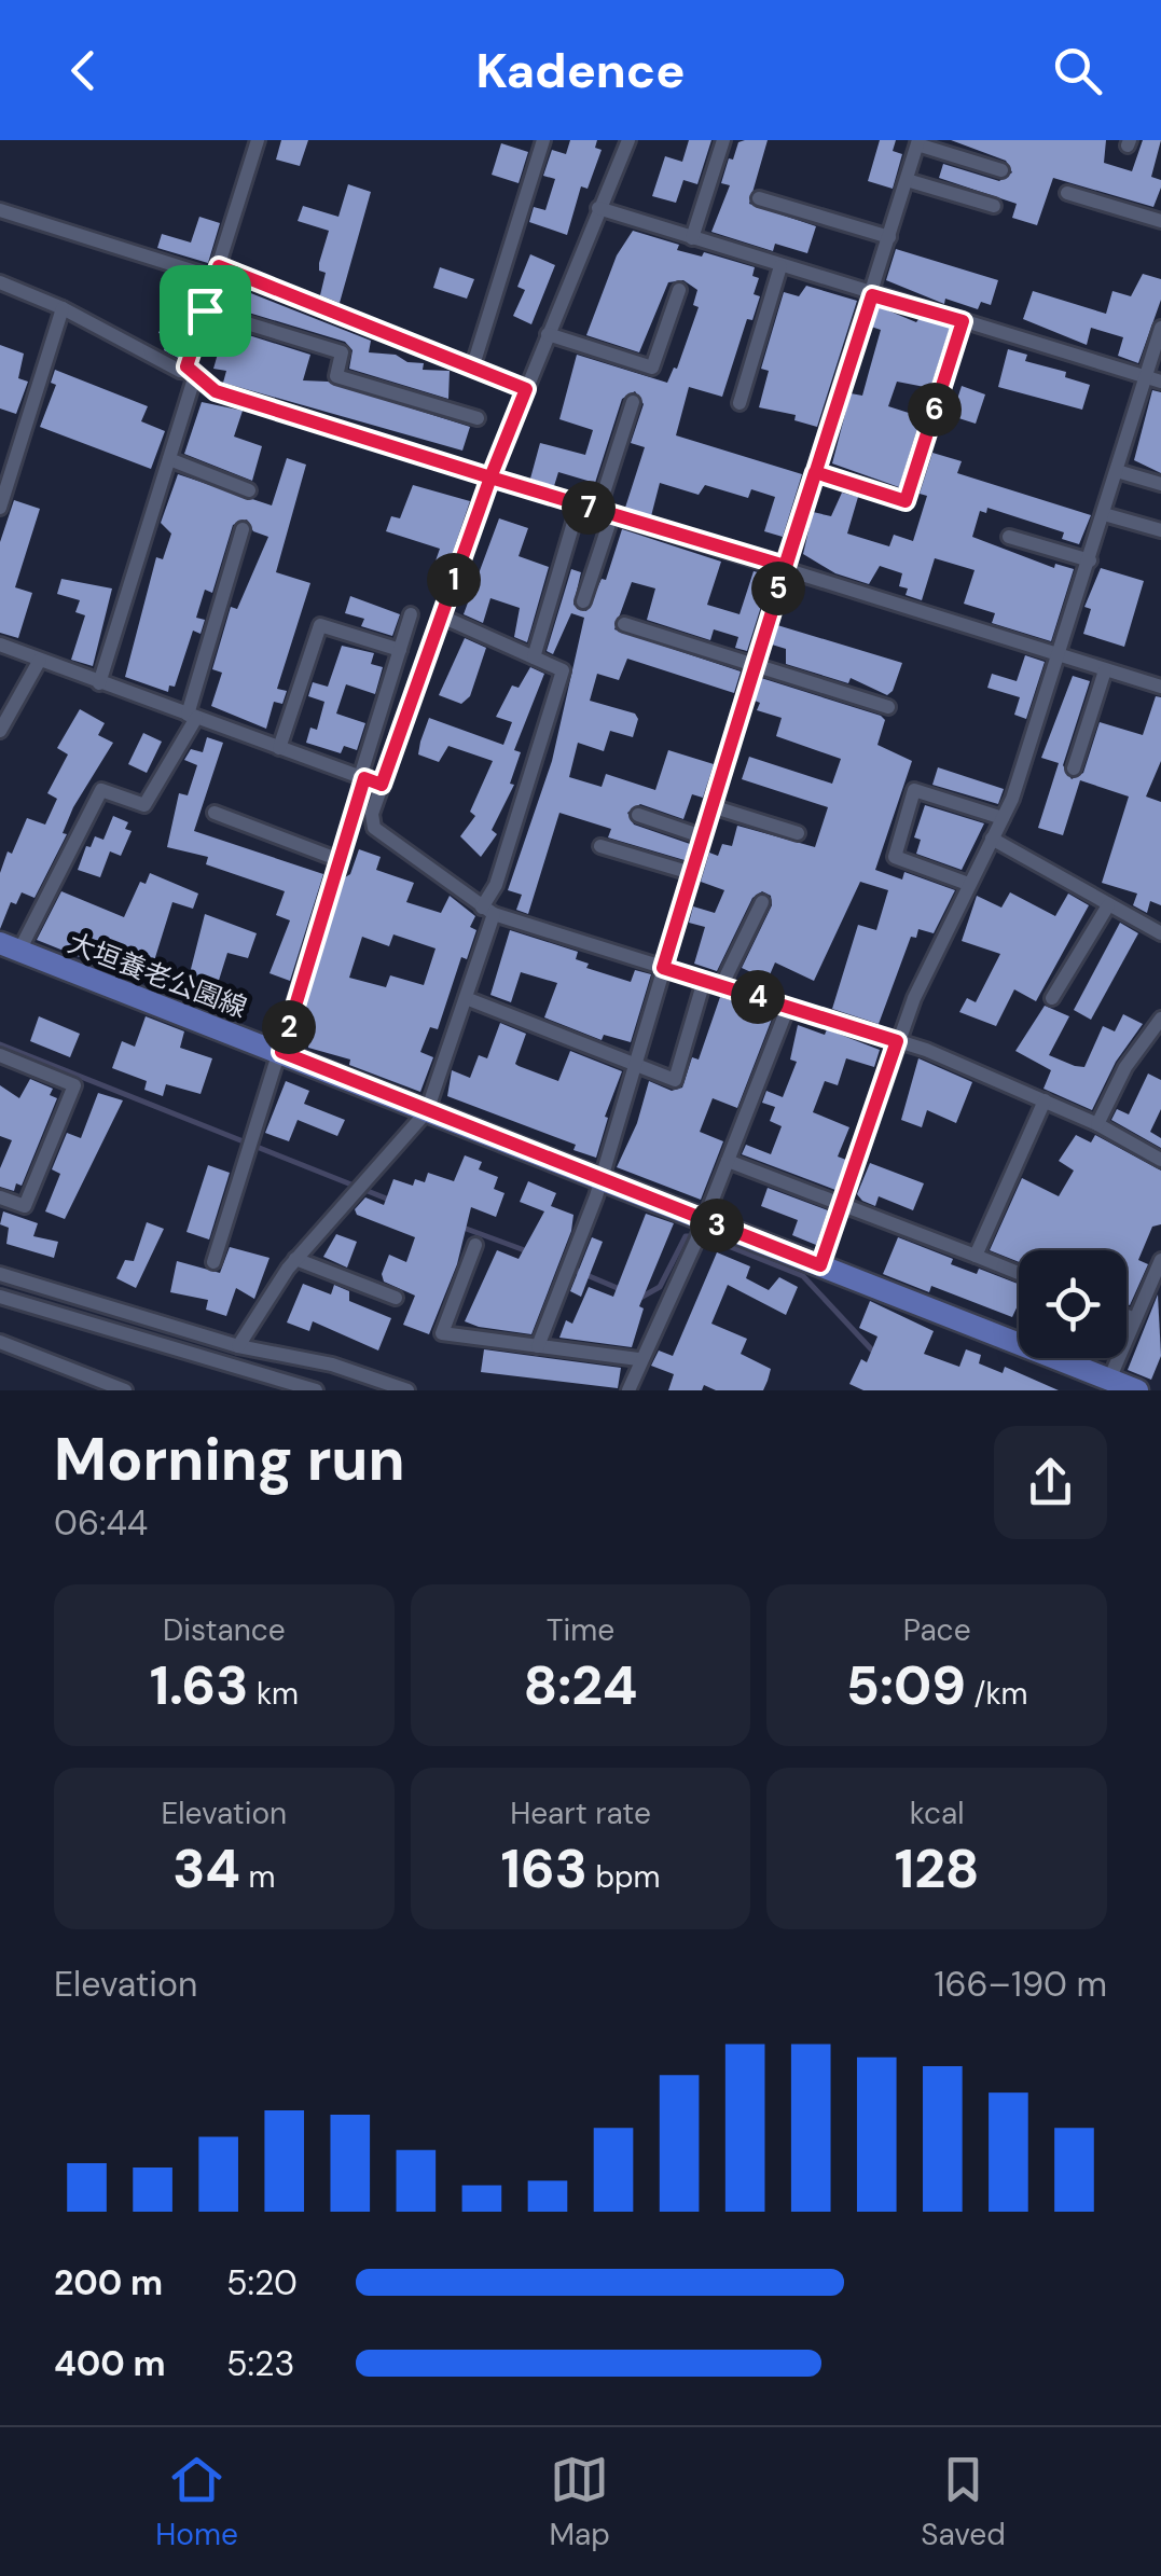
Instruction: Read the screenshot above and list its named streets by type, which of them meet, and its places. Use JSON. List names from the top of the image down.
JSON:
{
  "streets": {
    "main road": ["大垣養老公園線"]
  },
  "page": {
    "header": "Kadence",
    "pins": [
      "6",
      "7",
      "1",
      "5",
      "4",
      "2",
      "3"
    ],
    "heading": ["Morning run", "06:44"],
    "stats": [
      ["Distance", "1.63 km"],
      ["Time", "8:24"],
      ["Pace", "5:09 /km"],
      ["Elevation", "34 m"],
      ["Heart rate", "163 bpm"],
      ["kcal", "128"]
    ],
    "chart": ["Elevation", "166–190 m"],
    "list": [
      {
        "name": "200 m",
        "note": "5:20"
      },
      {
        "name": "400 m",
        "note": "5:23"
      }
    ],
    "tabs": ["Home", "Map", "Saved"]
  }
}
